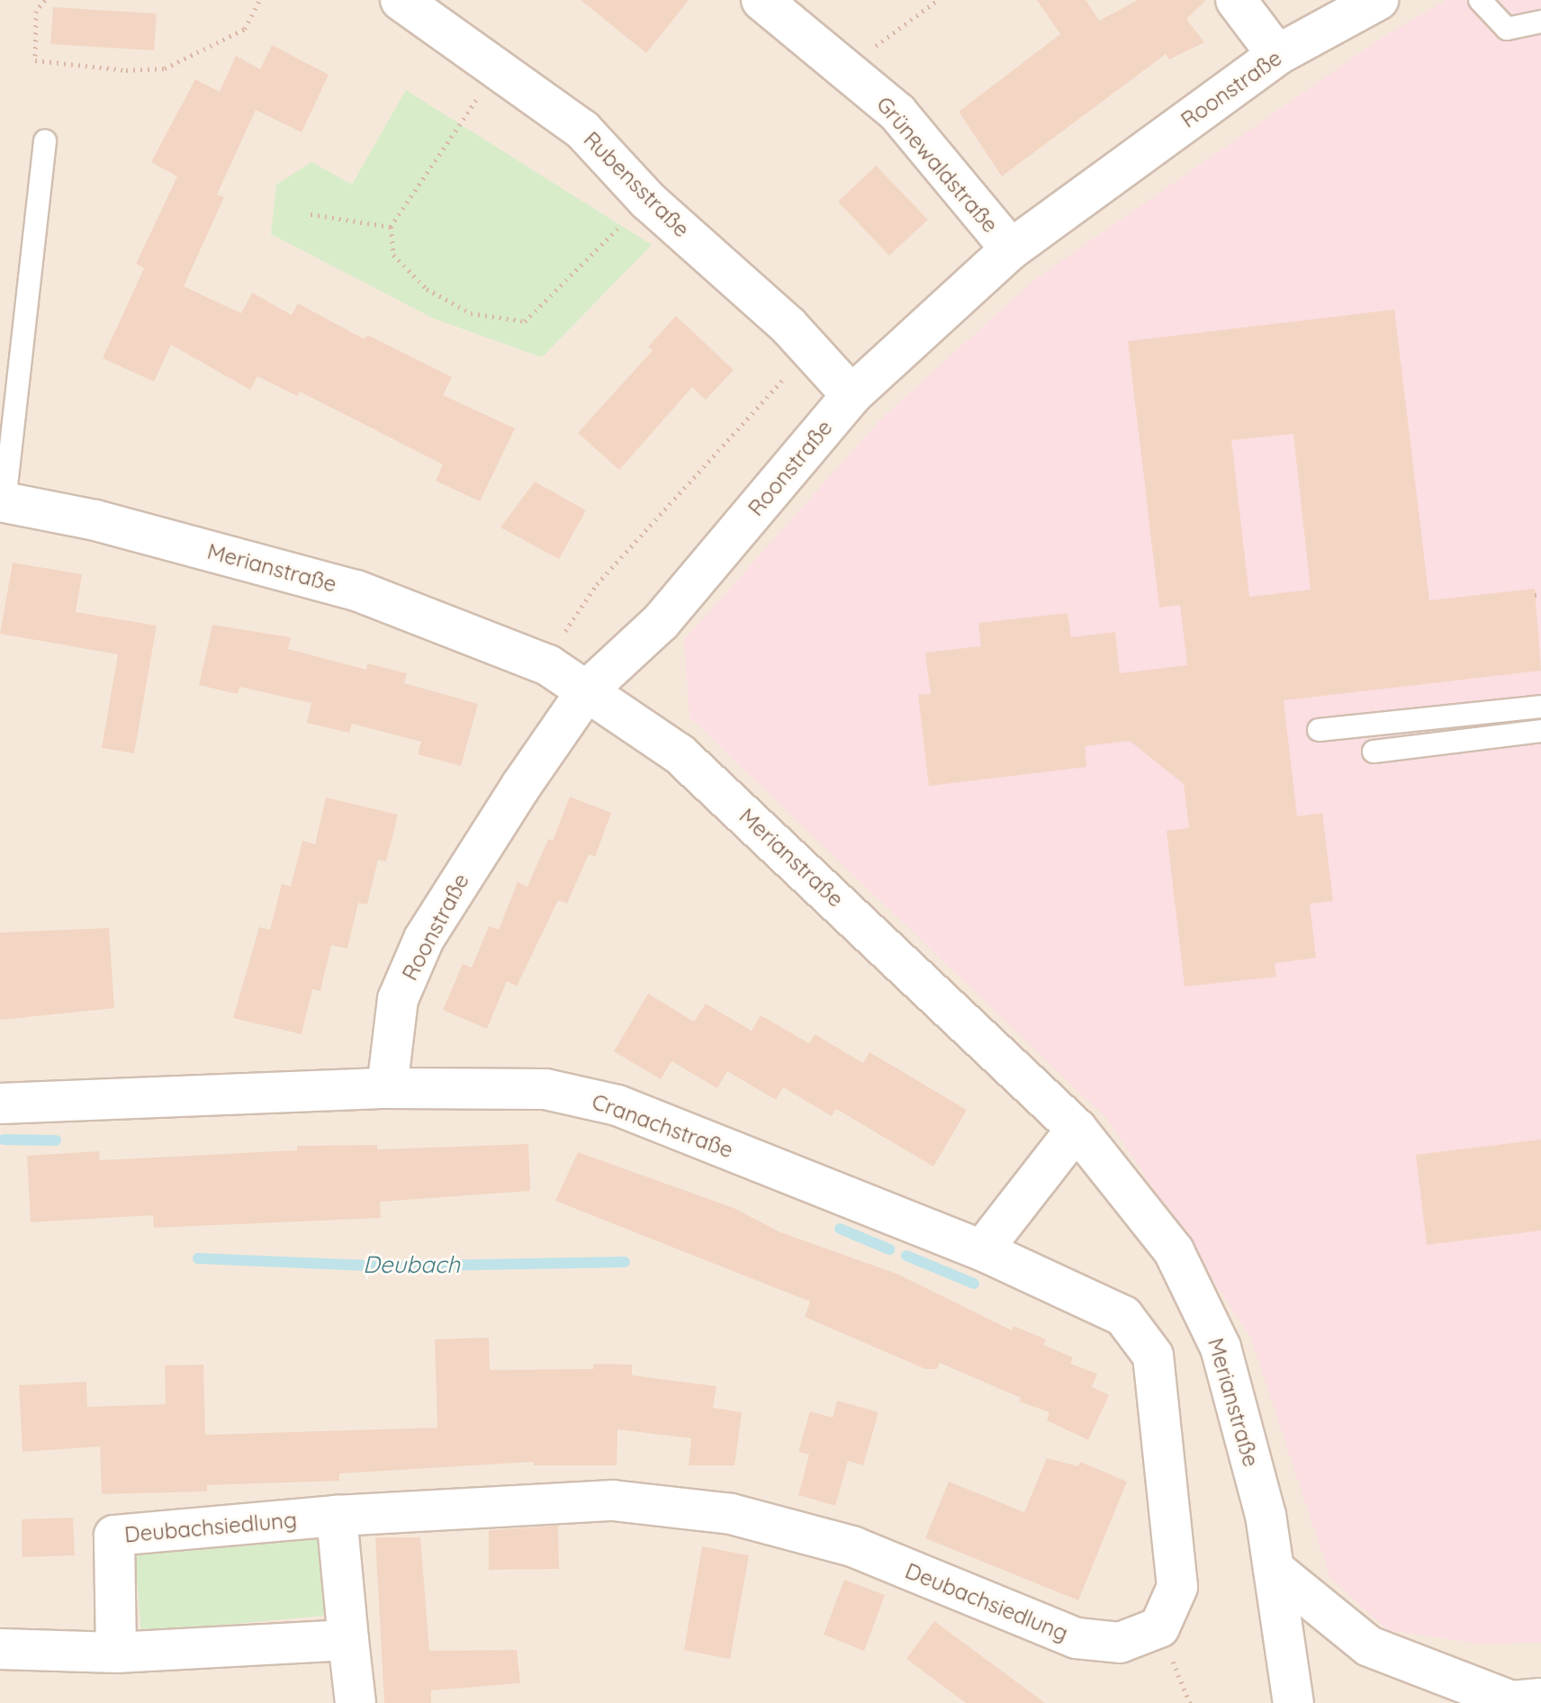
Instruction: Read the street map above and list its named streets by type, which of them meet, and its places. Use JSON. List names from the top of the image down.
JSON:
{
  "streets": {
    "street": [
      "Roonstraße",
      "Grünewaldstraße",
      "Rubensstraße",
      "Merianstraße",
      "Cranachstraße",
      "Deubachsiedlung"
    ]
  },
  "crossings": [
    ["Roonstraße", "Grünewaldstraße"],
    ["Roonstraße", "Rubensstraße"],
    ["Roonstraße", "Merianstraße"],
    ["Roonstraße", "Cranachstraße"],
    ["Cranachstraße", "Deubachsiedlung"]
  ],
  "water": ["Deubach"]
}
